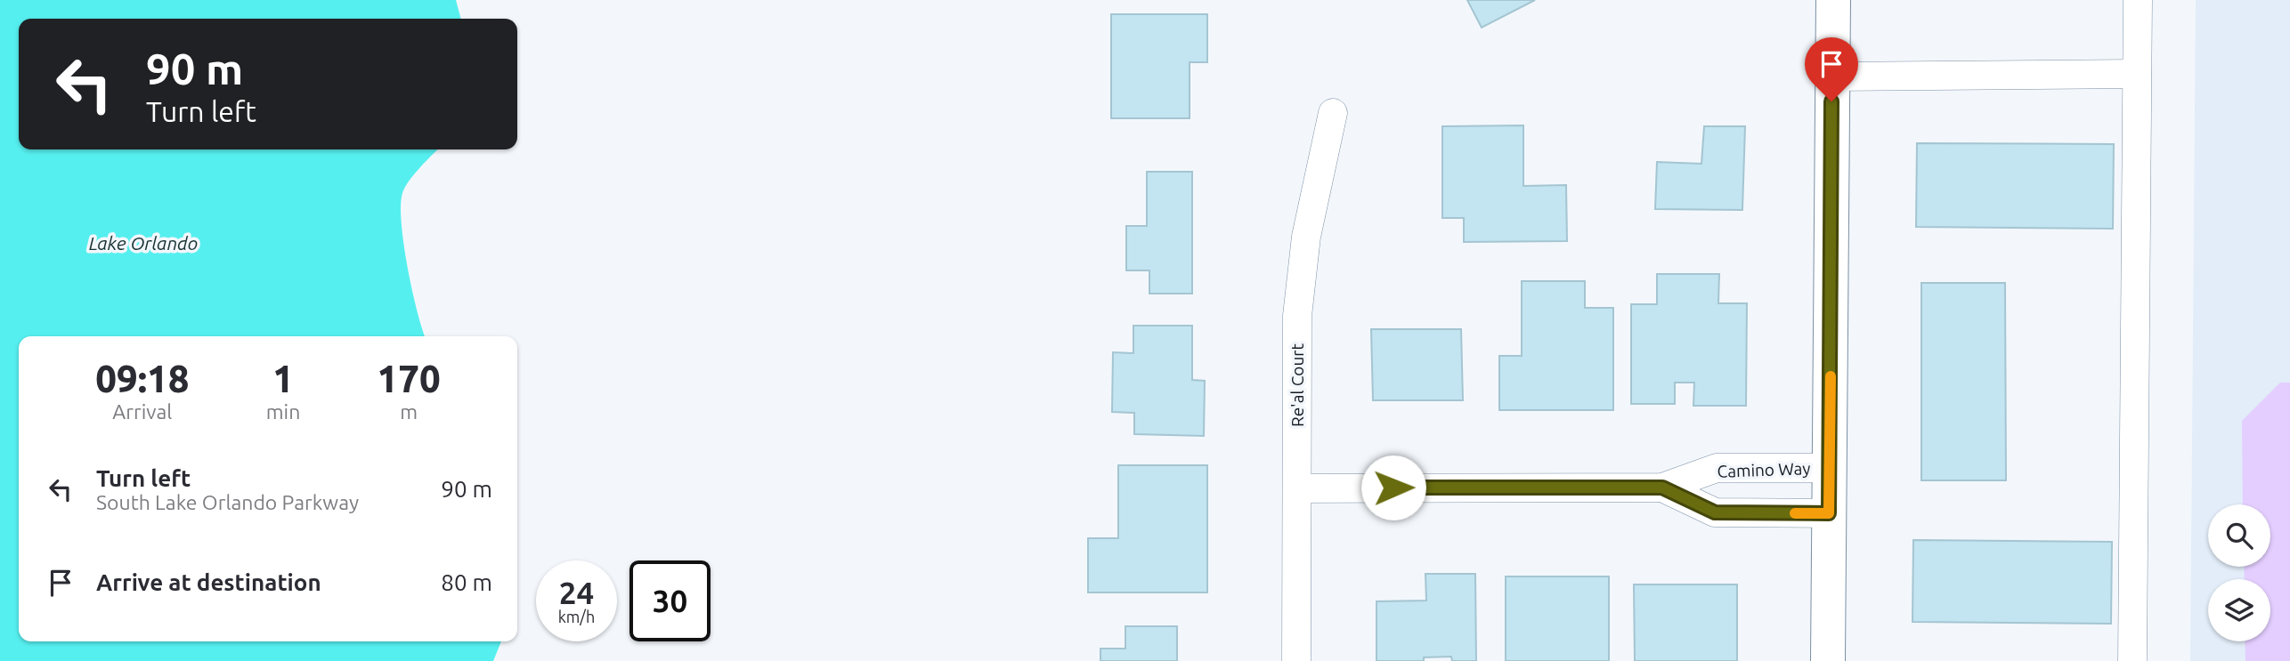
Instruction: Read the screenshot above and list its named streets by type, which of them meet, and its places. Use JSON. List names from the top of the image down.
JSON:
{
  "streets": {
    "street": ["Re'al Court", "Camino Way"]
  },
  "crossings": [
    ["Re'al Court", "Camino Way"]
  ],
  "water": ["Lake Orlando"],
  "page": {
    "turn": ["90 m", "Turn left"],
    "eta": [
      "09:18",
      "Arrival",
      "1",
      "min",
      "170",
      "m"
    ],
    "list": [
      {
        "name": "Turn left",
        "note": "South Lake Orlando Parkway",
        "value": "90 m"
      },
      {
        "name": "Arrive at destination",
        "value": "80 m"
      }
    ],
    "speed": "24 km/h",
    "limit": "30"
  }
}
